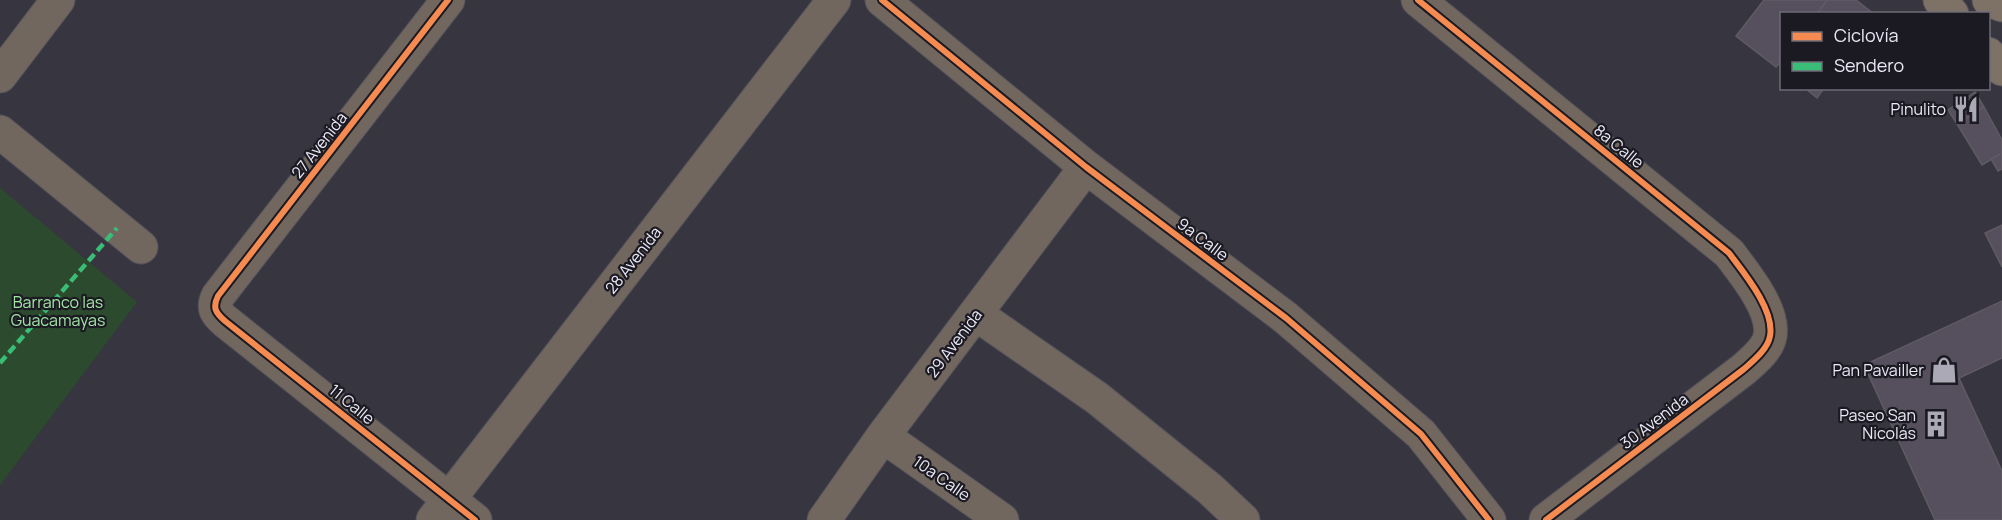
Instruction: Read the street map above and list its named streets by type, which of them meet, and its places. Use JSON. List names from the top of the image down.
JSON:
{
  "streets": {
    "street": [
      "27 Avenida",
      "8a Calle",
      "9a Calle",
      "28 Avenida",
      "29 Avenida",
      "11 Calle",
      "30 Avenida",
      "10a Calle"
    ]
  },
  "crossings": [
    ["27 Avenida", "11 Calle"],
    ["8a Calle", "30 Avenida"],
    ["9a Calle", "29 Avenida"],
    ["28 Avenida", "11 Calle"],
    ["29 Avenida", "10a Calle"]
  ],
  "parks": ["Barranco las Guacamayas"],
  "places": {
    "restaurant": ["Pinulito"],
    "shop": ["Pan Pavailler"],
    "building": ["Paseo San Nicolás"]
  },
  "legend": ["Ciclovía", "Sendero"]
}
